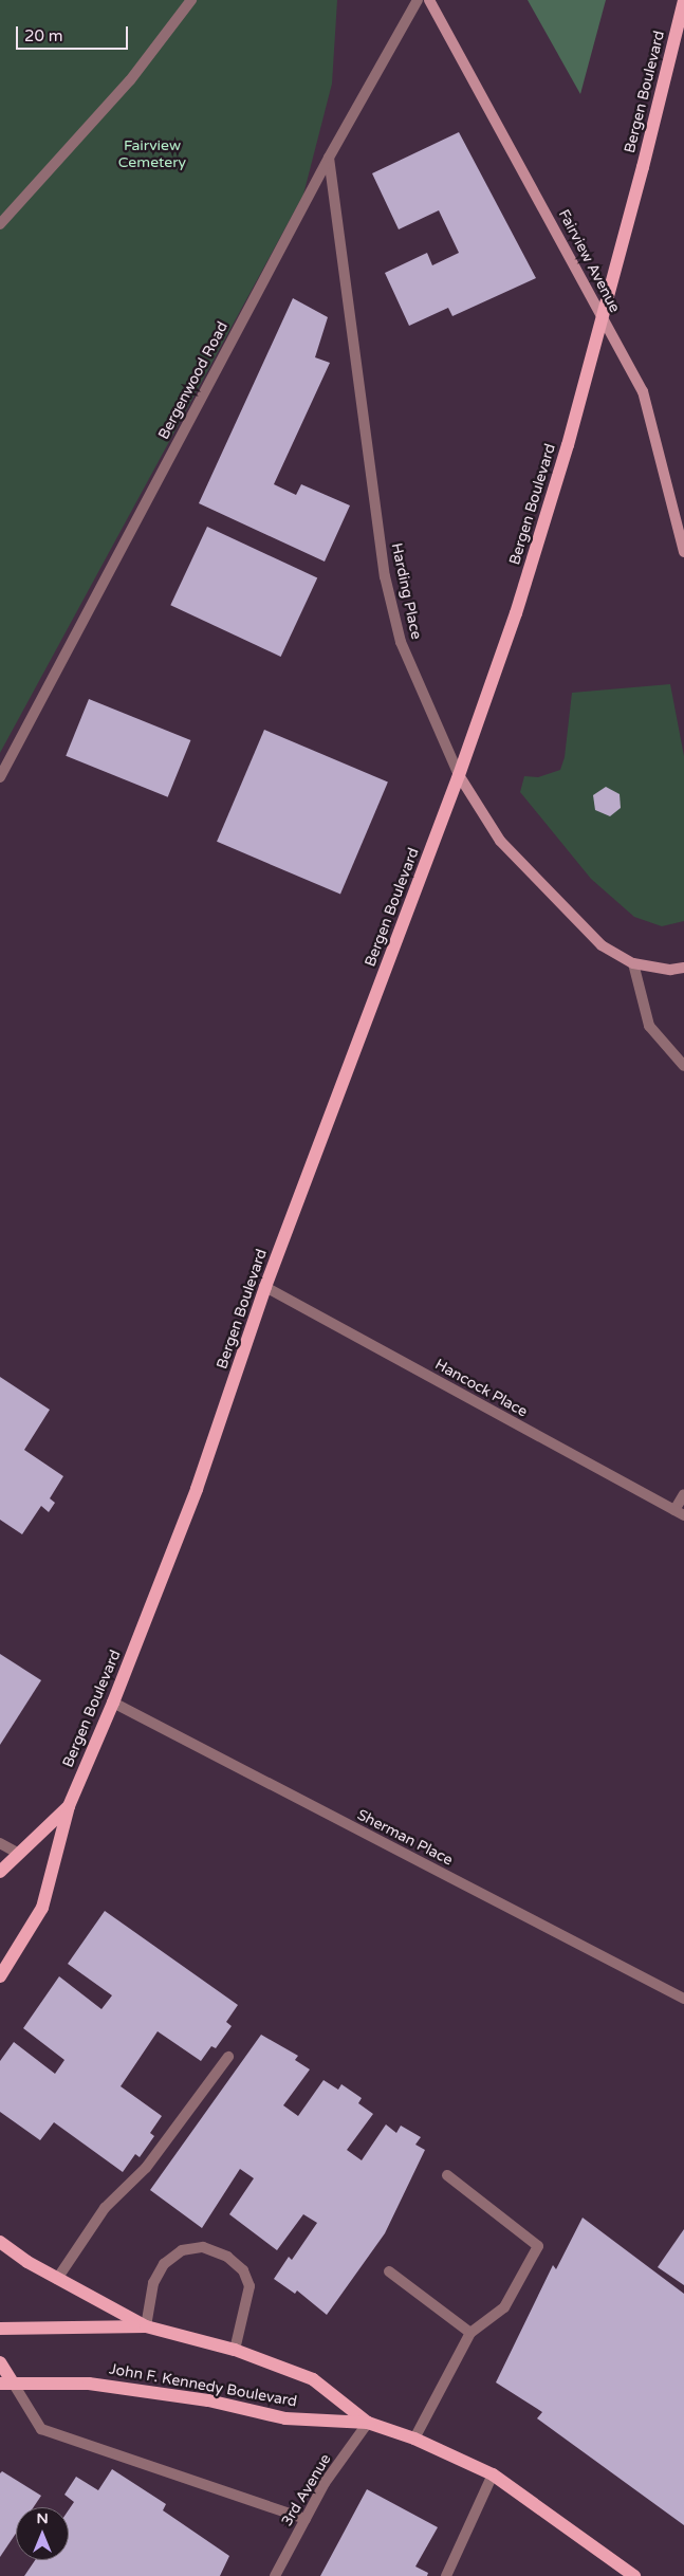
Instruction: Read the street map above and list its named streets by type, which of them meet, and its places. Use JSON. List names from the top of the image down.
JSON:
{
  "streets": {
    "main road": [
      "Bergen Boulevard",
      "Fairview Avenue",
      "Harding Place",
      "John F. Kennedy Boulevard"
    ],
    "street": [
      "Bergenwood Road",
      "Hancock Place",
      "Sherman Place",
      "3rd Avenue"
    ]
  },
  "crossings": [
    ["Bergen Boulevard", "Harding Place"],
    ["Bergen Boulevard", "Hancock Place"],
    ["Bergen Boulevard", "Sherman Place"],
    ["Bergenwood Road", "Harding Place"],
    ["John F. Kennedy Boulevard", "3rd Avenue"]
  ],
  "parks": ["Fairview Cemetery"],
  "scale_bar": "20 m",
  "north": "top"
}
